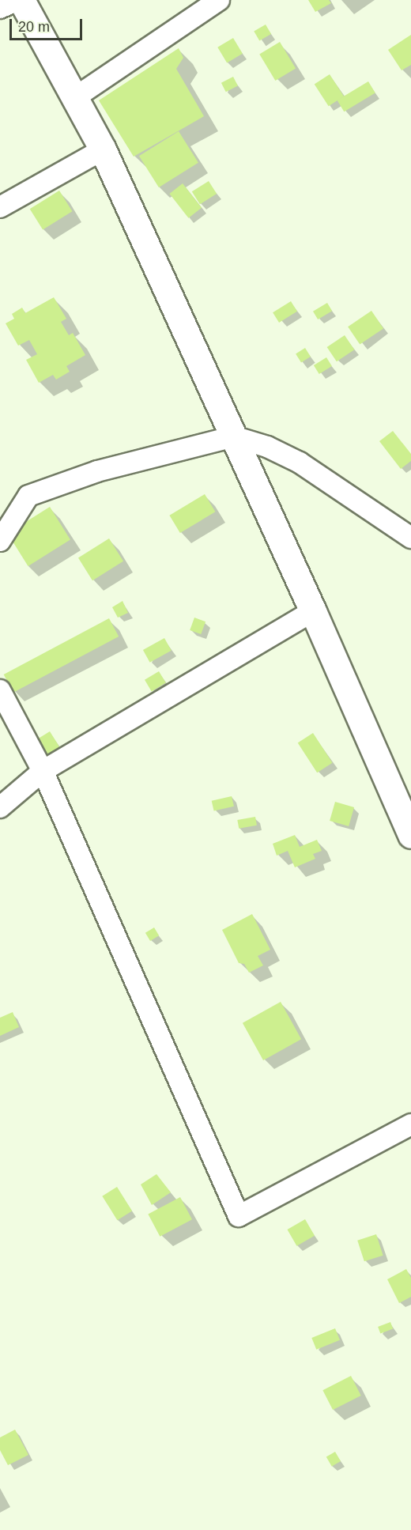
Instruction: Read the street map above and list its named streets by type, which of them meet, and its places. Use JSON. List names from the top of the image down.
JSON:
{
  "scale_bar": "20 m"
}
